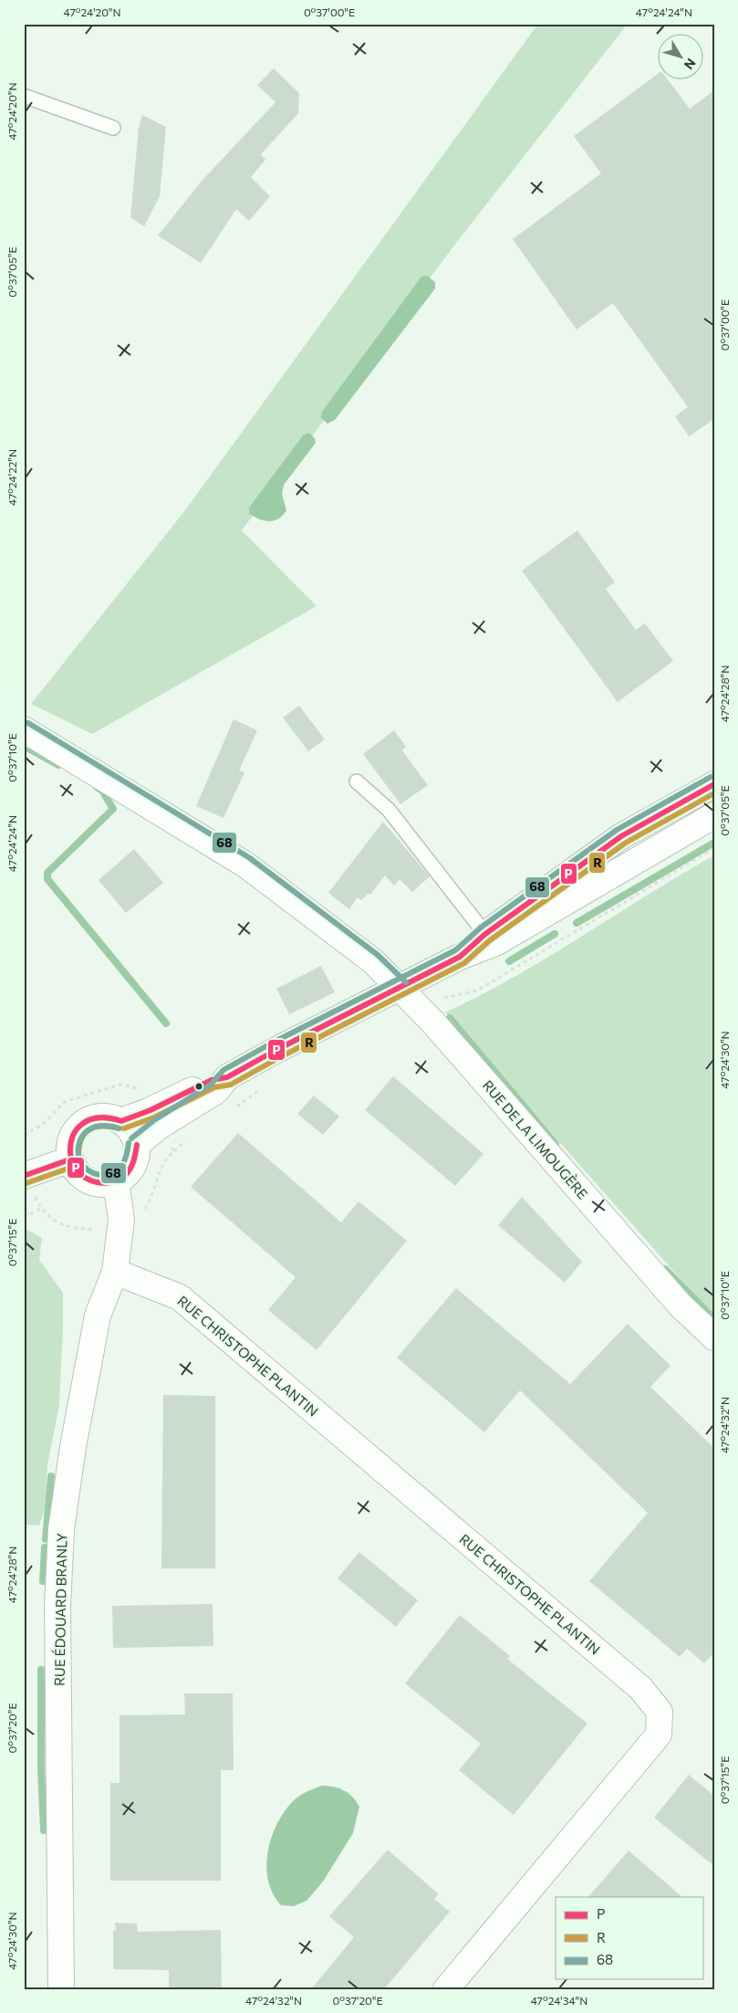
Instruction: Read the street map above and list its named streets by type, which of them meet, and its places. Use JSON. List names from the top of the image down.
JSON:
{
  "streets": {
    "street": ["RUE DE LA LIMOUGÈRE", "RUE CHRISTOPHE PLANTIN", "RUE ÉDOUARD BRANLY"]
  },
  "crossings": [
    ["RUE CHRISTOPHE PLANTIN", "RUE ÉDOUARD BRANLY"]
  ],
  "lines": ["transit line 68", "transit line P", "transit line R"],
  "legend": ["P", "R", "68"],
  "north": "bottom right",
  "coordinates": [
    "47°24'20\"N",
    "0°37'00\"E",
    "47°24'24\"N",
    "0°37'05\"E",
    "47°24'22\"N",
    "47°24'28\"N",
    "0°37'10\"E",
    "47°24'30\"N",
    "0°37'15\"E",
    "47°24'32\"N",
    "0°37'20\"E",
    "47°24'34\"N"
  ]
}
